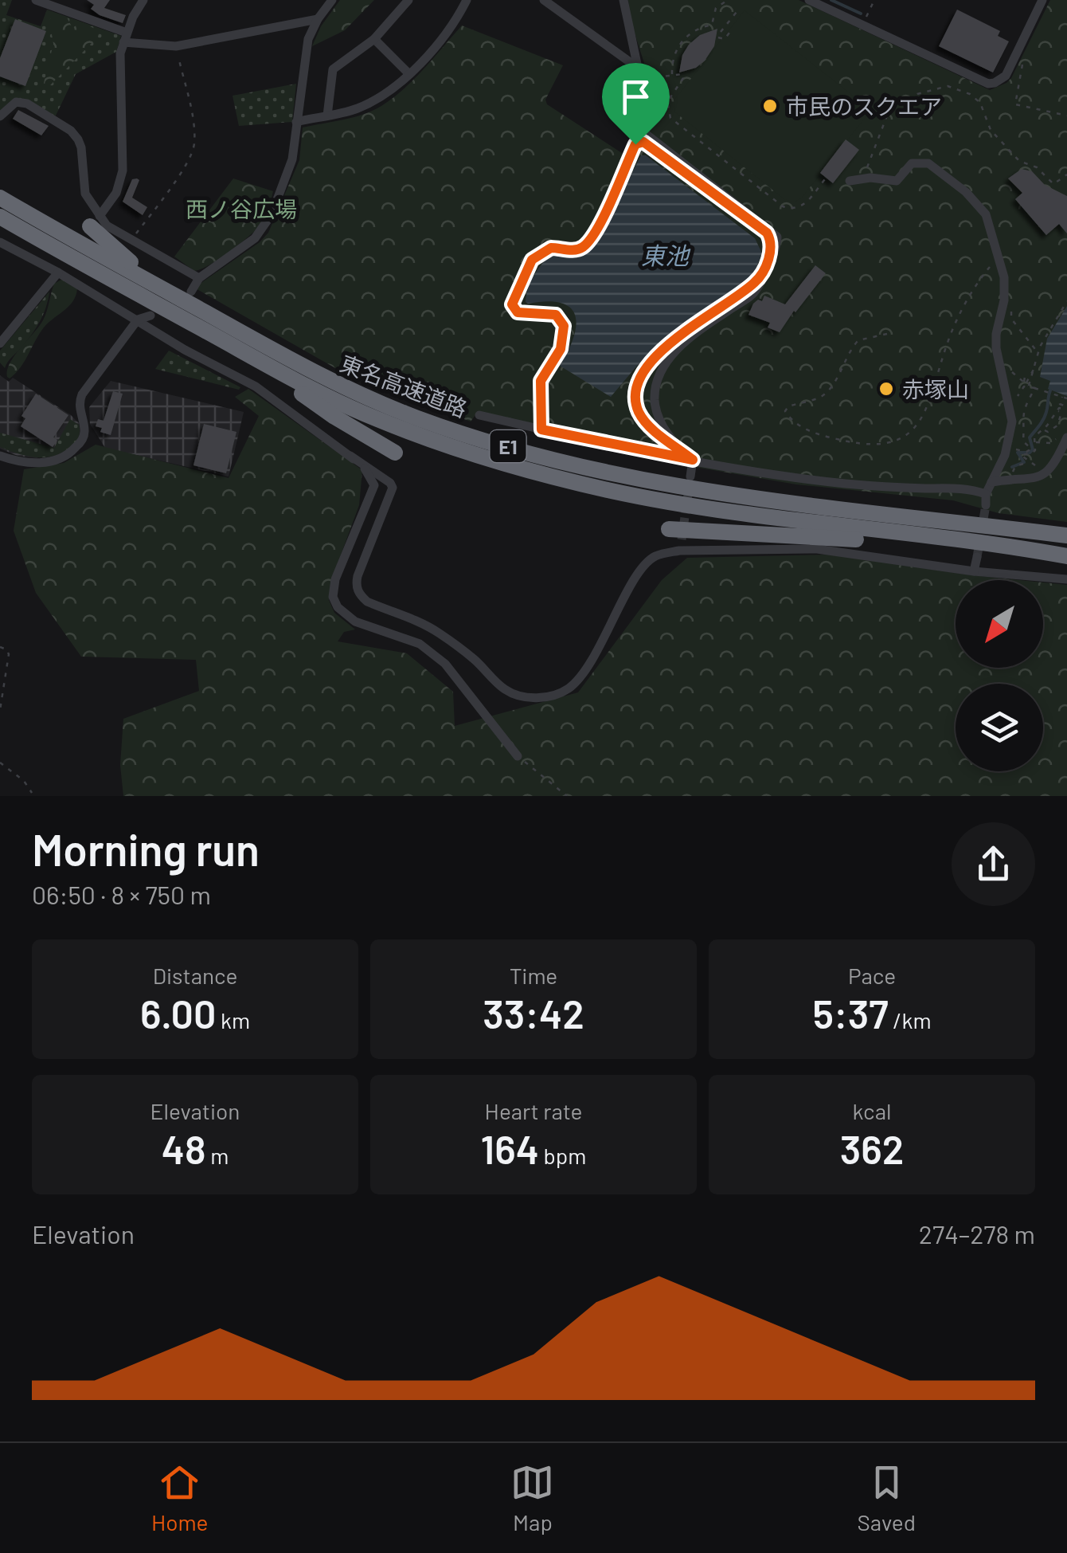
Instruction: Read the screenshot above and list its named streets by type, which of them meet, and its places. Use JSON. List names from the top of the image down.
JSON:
{
  "streets": {
    "highway": ["東名高速道路", "E1"]
  },
  "water": ["東池"],
  "parks": ["西ノ谷広場"],
  "places": ["市民のスクエア", "赤塚山"],
  "north": "bottom left",
  "page": {
    "heading": ["Morning run", "06:50 · 8 × 750 m"],
    "stats": [
      ["Distance", "6.00 km"],
      ["Time", "33:42"],
      ["Pace", "5:37 /km"],
      ["Elevation", "48 m"],
      ["Heart rate", "164 bpm"],
      ["kcal", "362"]
    ],
    "chart": ["Elevation", "274–278 m"],
    "tabs": ["Home", "Map", "Saved"]
  }
}
